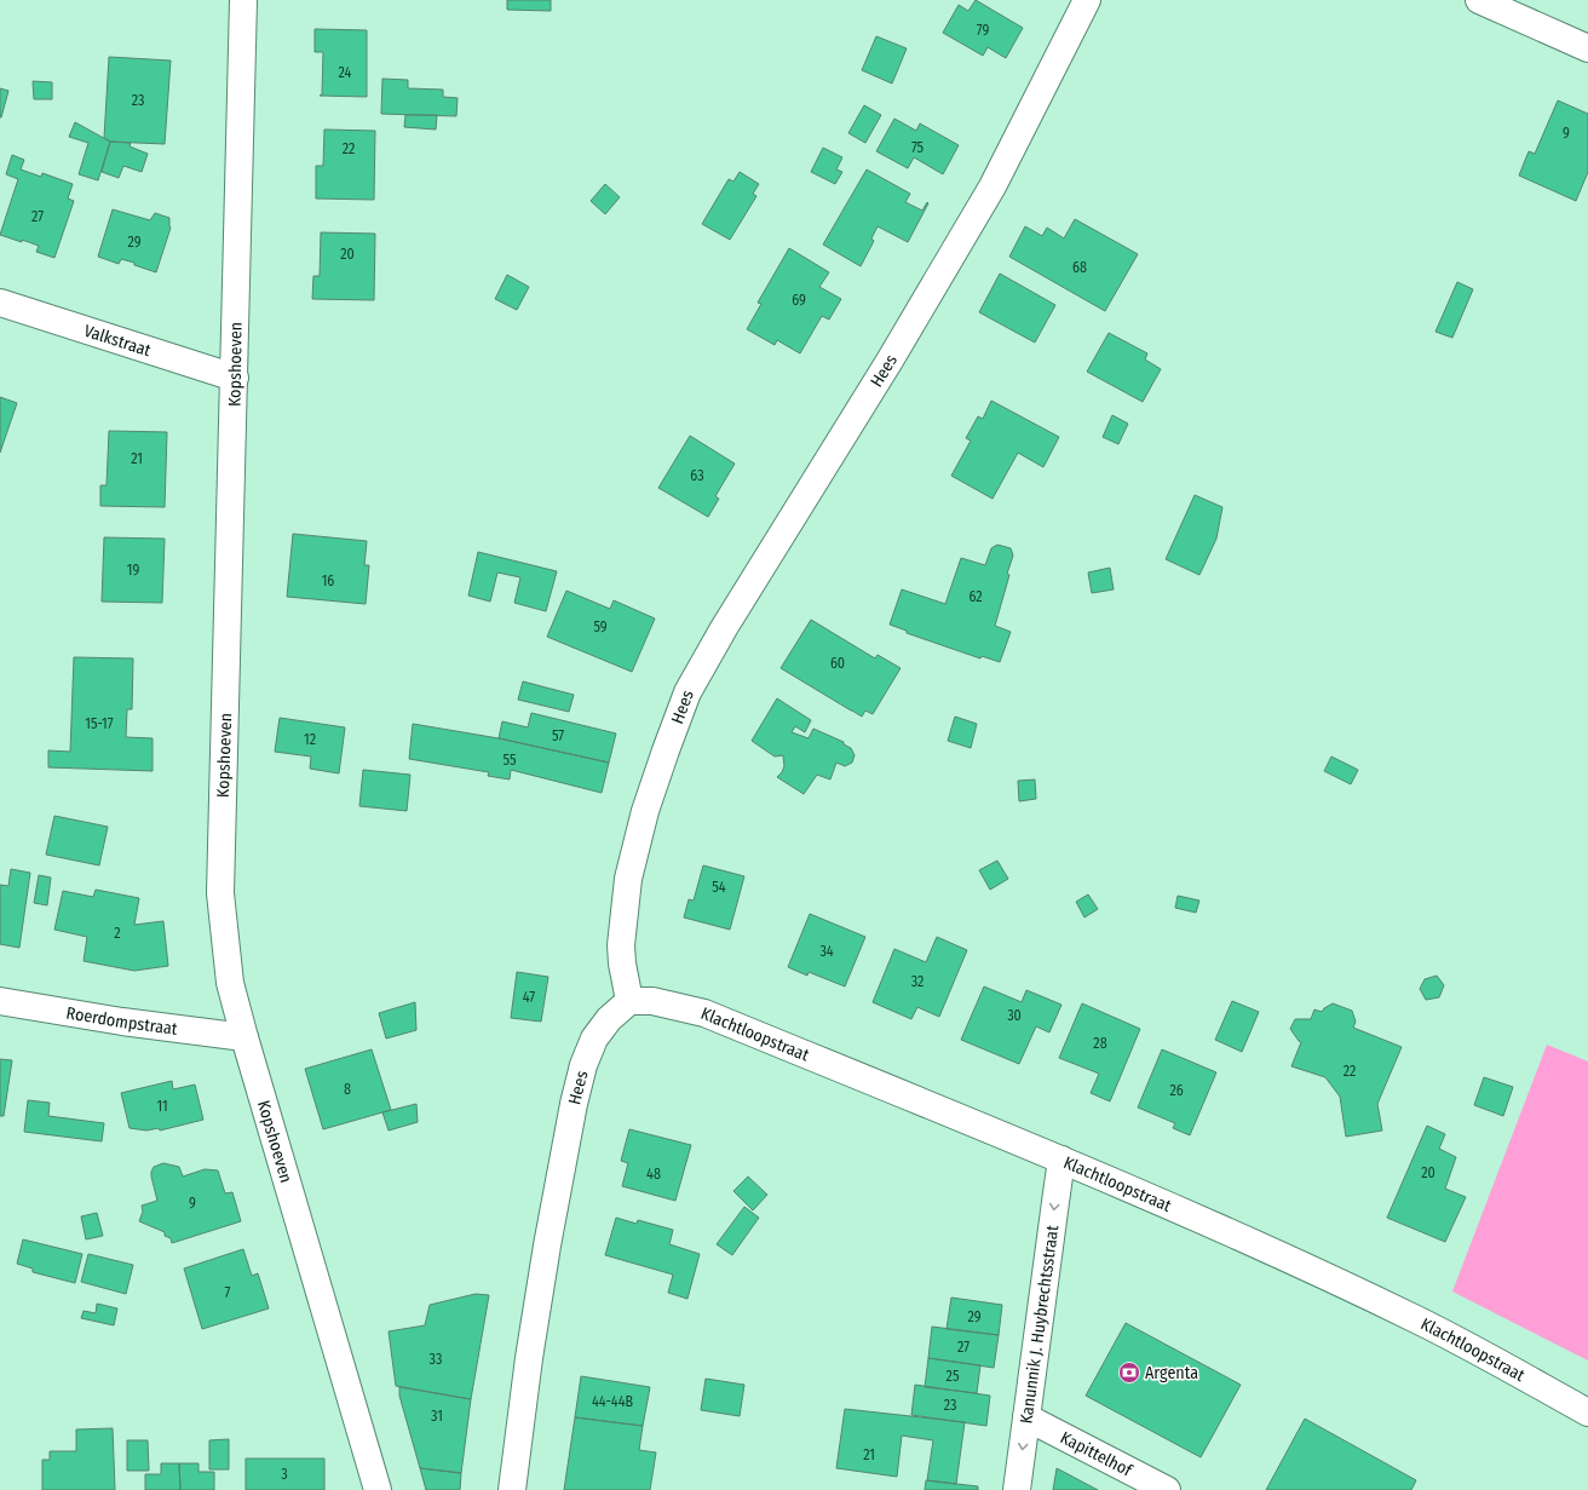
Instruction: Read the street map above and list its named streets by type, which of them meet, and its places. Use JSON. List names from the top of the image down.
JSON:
{
  "streets": {
    "street": [
      "Valkstraat",
      "Kopshoeven",
      "Hees",
      "Roerdompstraat",
      "Klachtloopstraat",
      "Kanunnik J. Huybrechtsstraat",
      "Kapittelhof"
    ]
  },
  "crossings": [
    ["Valkstraat", "Kopshoeven"],
    ["Kopshoeven", "Roerdompstraat"],
    ["Hees", "Klachtloopstraat"],
    ["Klachtloopstraat", "Kanunnik J. Huybrechtsstraat"],
    ["Kanunnik J. Huybrechtsstraat", "Kapittelhof"]
  ],
  "one_way": ["Kanunnik J. Huybrechtsstraat"],
  "places": {
    "bank": ["Argenta"]
  },
  "house_numbers": [
    "79",
    "24",
    "23",
    "9",
    "75",
    "22",
    "27",
    "29",
    "20",
    "68",
    "69",
    "21",
    "63",
    "19",
    "16",
    "62",
    "59",
    "60",
    "15-17",
    "57",
    "12",
    "55",
    "54",
    "2",
    "34",
    "32",
    "47",
    "30",
    "28",
    "22",
    "8",
    "26",
    "11",
    "20",
    "48",
    "9",
    "7",
    "29",
    "27",
    "33",
    "25",
    "44-44B",
    "23",
    "31",
    "21",
    "3"
  ]
}
